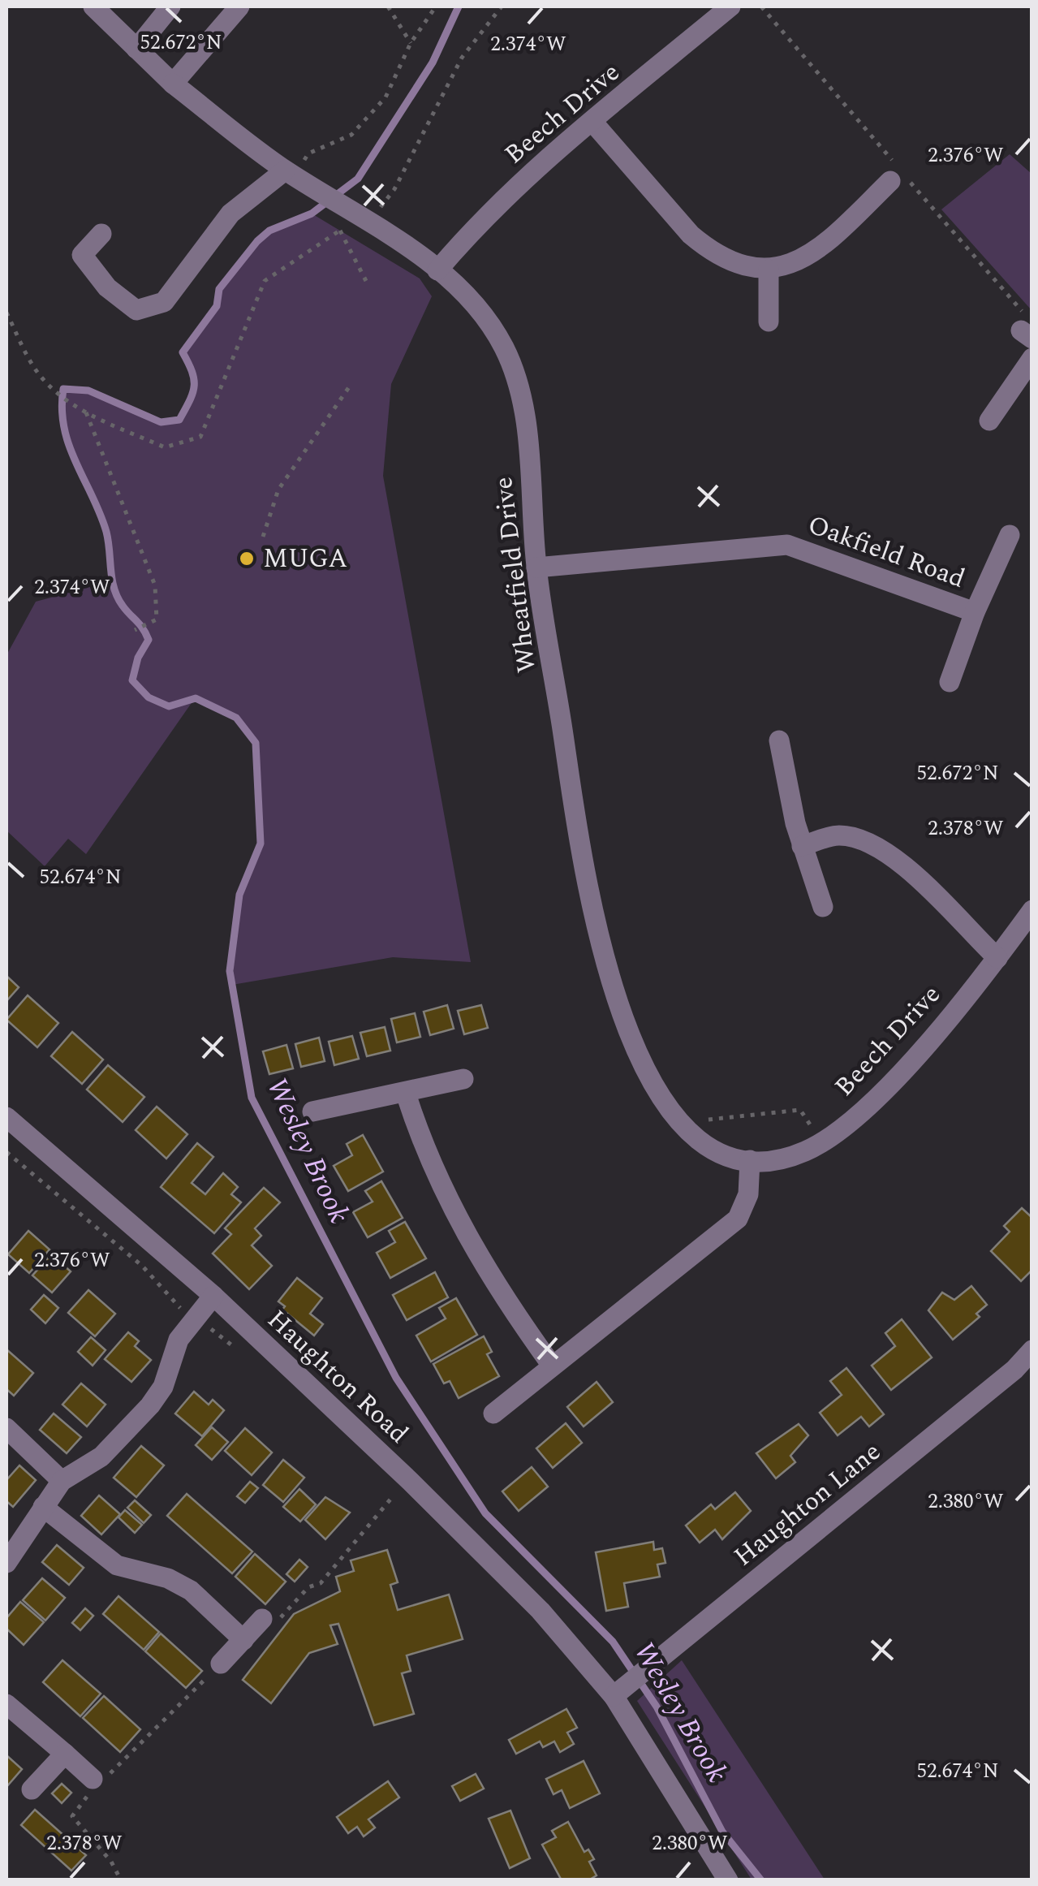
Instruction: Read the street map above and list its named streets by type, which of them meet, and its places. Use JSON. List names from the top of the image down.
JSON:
{
  "streets": {
    "street": [
      "Beech Drive",
      "Oakfield Road",
      "Wheatfield Drive",
      "Haughton Road",
      "Haughton Lane"
    ]
  },
  "crossings": [
    ["Beech Drive", "Wheatfield Drive"],
    ["Oakfield Road", "Wheatfield Drive"],
    ["Haughton Road", "Haughton Lane"]
  ],
  "water": ["Wesley Brook"],
  "places": ["MUGA"],
  "coordinates": [
    "52.672°N",
    "2.374°W",
    "2.376°W",
    "2.378°W",
    "52.674°N",
    "2.380°W"
  ]
}
